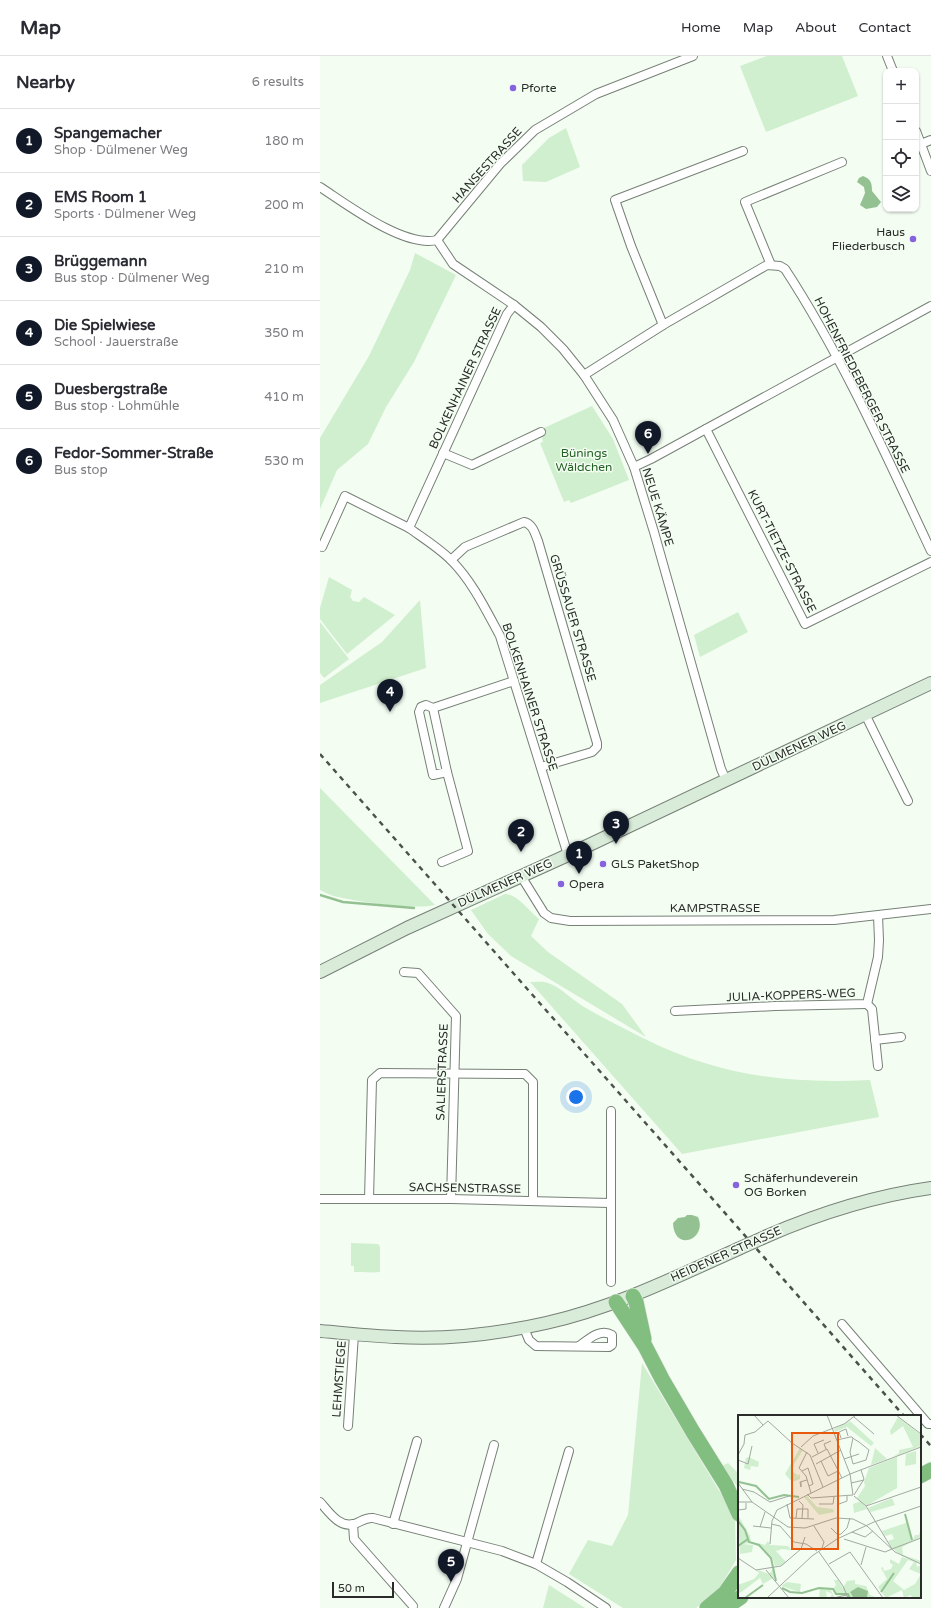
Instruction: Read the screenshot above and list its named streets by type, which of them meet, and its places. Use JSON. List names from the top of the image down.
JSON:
{
  "streets": {
    "street": [
      "HANSESTRASSE",
      "BOLKENHAINER STRASSE",
      "HOHENFRIEDEBERGER STRASSE",
      "NEUE KÄMPE",
      "KURT-TIETZE-STRASSE",
      "GRÜSSAUER STRASSE",
      "DÜLMENER WEG",
      "KAMPSTRASSE",
      "JULIA-KOPPERS-WEG",
      "SALIERSTRASSE",
      "SACHSENSTRASSE",
      "HEIDENER STRASSE",
      "LEHMSTIEGE"
    ]
  },
  "crossings": [
    ["HANSESTRASSE", "NEUE KÄMPE"],
    ["BOLKENHAINER STRASSE", "NEUE KÄMPE"],
    ["BOLKENHAINER STRASSE", "GRÜSSAUER STRASSE"],
    ["BOLKENHAINER STRASSE", "DÜLMENER WEG"],
    ["NEUE KÄMPE", "DÜLMENER WEG"],
    ["DÜLMENER WEG", "KAMPSTRASSE"],
    ["KAMPSTRASSE", "JULIA-KOPPERS-WEG"],
    ["SALIERSTRASSE", "SACHSENSTRASSE"],
    ["HEIDENER STRASSE", "LEHMSTIEGE"]
  ],
  "parks": ["Bünings Wäldchen"],
  "places": [
    "Pforte",
    "Haus Fliederbusch",
    "GLS PaketShop",
    "Opera",
    "Schäferhundeverein OG Borken"
  ],
  "scale_bar": "50 m",
  "page": {
    "header": "Map",
    "nav": [
      "Home",
      "Map",
      "About",
      "Contact"
    ],
    "heading": ["Nearby", "6 results"],
    "map_buttons": ["+", "−"],
    "list": [
      {
        "mark": "1",
        "name": "Spangemacher",
        "note": "Shop · Dülmener Weg",
        "value": "180 m"
      },
      {
        "mark": "2",
        "name": "EMS Room 1",
        "note": "Sports · Dülmener Weg",
        "value": "200 m"
      },
      {
        "mark": "3",
        "name": "Brüggemann",
        "note": "Bus stop · Dülmener Weg",
        "value": "210 m"
      },
      {
        "mark": "4",
        "name": "Die Spielwiese",
        "note": "School · Jauerstraße",
        "value": "350 m"
      },
      {
        "mark": "5",
        "name": "Duesbergstraße",
        "note": "Bus stop · Lohmühle",
        "value": "410 m"
      },
      {
        "mark": "6",
        "name": "Fedor-Sommer-Straße",
        "note": "Bus stop",
        "value": "530 m"
      }
    ],
    "pins": [
      "6",
      "4",
      "3",
      "2",
      "1",
      "5"
    ],
    "scale": "50 m"
  }
}
